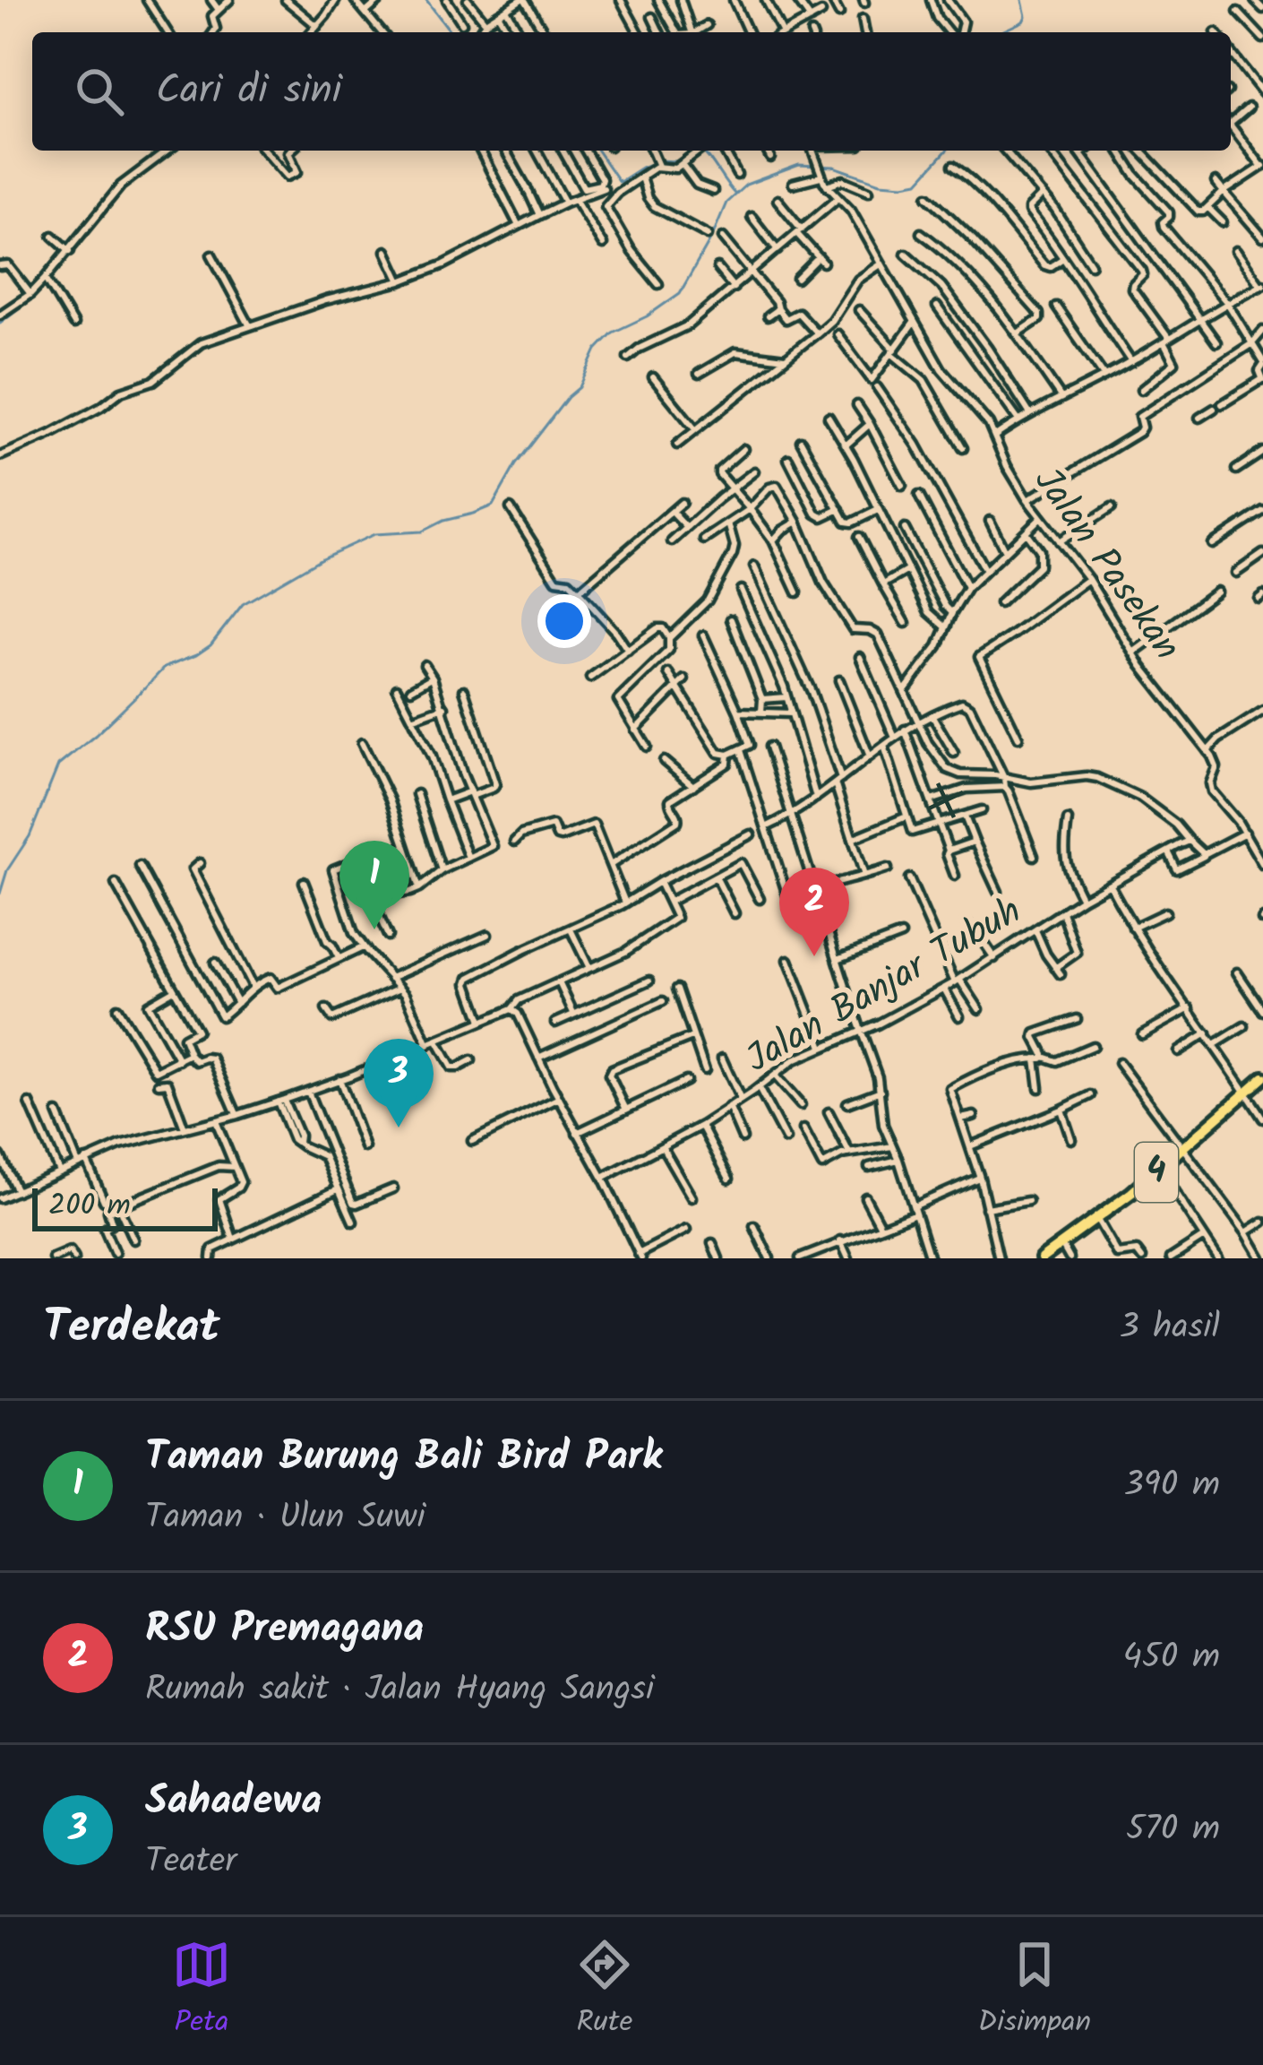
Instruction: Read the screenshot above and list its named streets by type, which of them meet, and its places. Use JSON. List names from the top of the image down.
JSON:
{
  "streets": {
    "highway": ["4"],
    "street": ["Jalan Pasekan", "Jalan Banjar Tubuh"]
  },
  "scale_bar": "200 m",
  "page": {
    "search": "Cari di sini",
    "pins": ["1", "2", "3"],
    "scale": "200 m",
    "heading": ["Terdekat", "3 hasil"],
    "list": [
      {
        "mark": "1",
        "name": "Taman Burung Bali Bird Park",
        "note": "Taman · Ulun Suwi",
        "value": "390 m"
      },
      {
        "mark": "2",
        "name": "RSU Premagana",
        "note": "Rumah sakit · Jalan Hyang Sangsi",
        "value": "450 m"
      },
      {
        "mark": "3",
        "name": "Sahadewa",
        "note": "Teater",
        "value": "570 m"
      }
    ],
    "nav": ["Peta", "Rute", "Disimpan"]
  }
}
